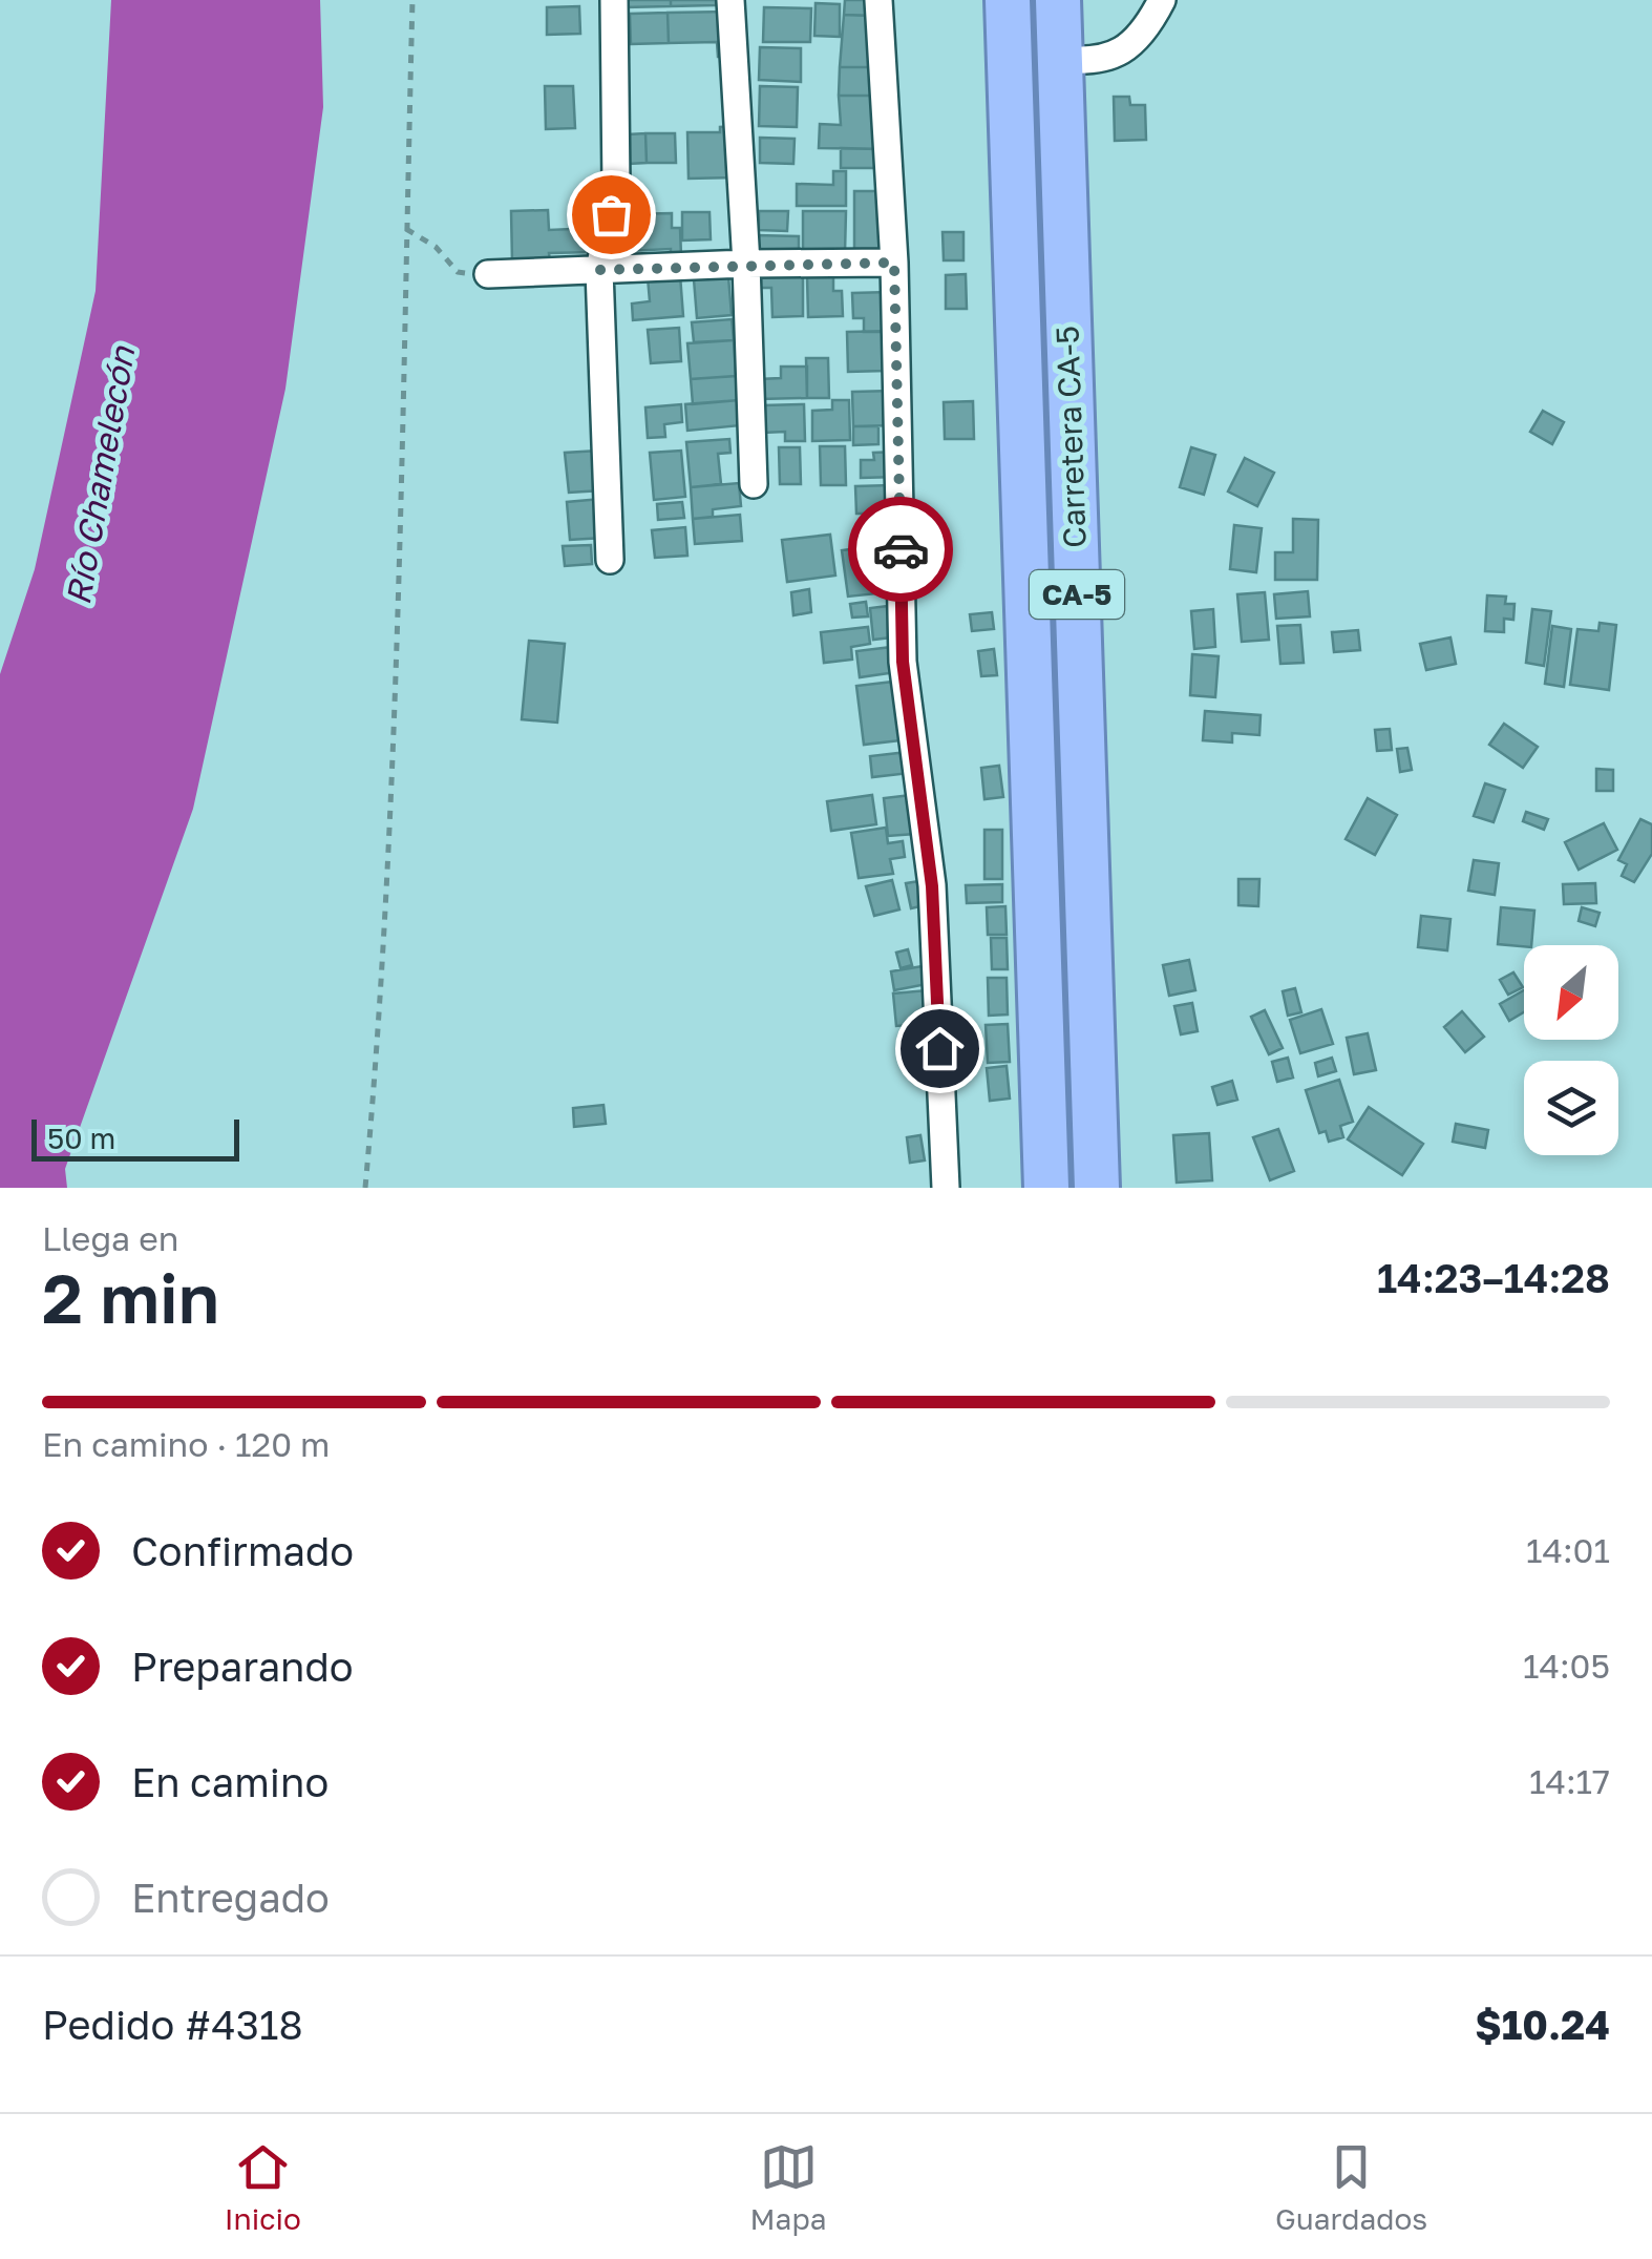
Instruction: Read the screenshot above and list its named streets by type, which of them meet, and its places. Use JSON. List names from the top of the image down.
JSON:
{
  "streets": {
    "highway": ["Carretera CA-5", "CA-5"]
  },
  "water": ["Río Chamelecón"],
  "scale_bar": "50 m",
  "north": "bottom left",
  "page": {
    "scale": "50 m",
    "heading": ["2 min", "Llega en", "14:23–14:28"],
    "panel": ["Pedido #4318", "$10.24"],
    "bar": "En camino · 120 m",
    "list": [
      ["Confirmado", "14:01"],
      ["Preparando", "14:05"],
      ["En camino", "14:17"],
      "Entregado"
    ],
    "tabs": ["Inicio", "Mapa", "Guardados"]
  }
}
